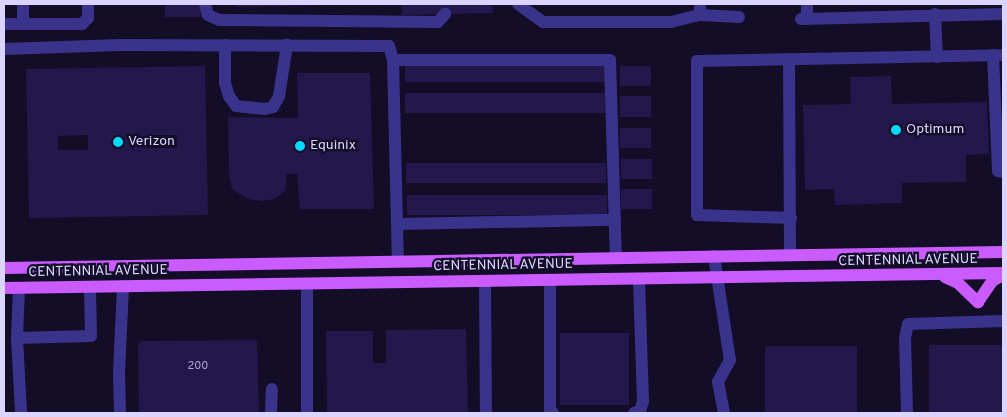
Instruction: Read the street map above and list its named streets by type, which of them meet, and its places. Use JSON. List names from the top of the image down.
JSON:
{
  "streets": {
    "main road": ["CENTENNIAL AVENUE"]
  },
  "places": ["Optimum", "Verizon", "Equinix"],
  "house_numbers": ["200"]
}
